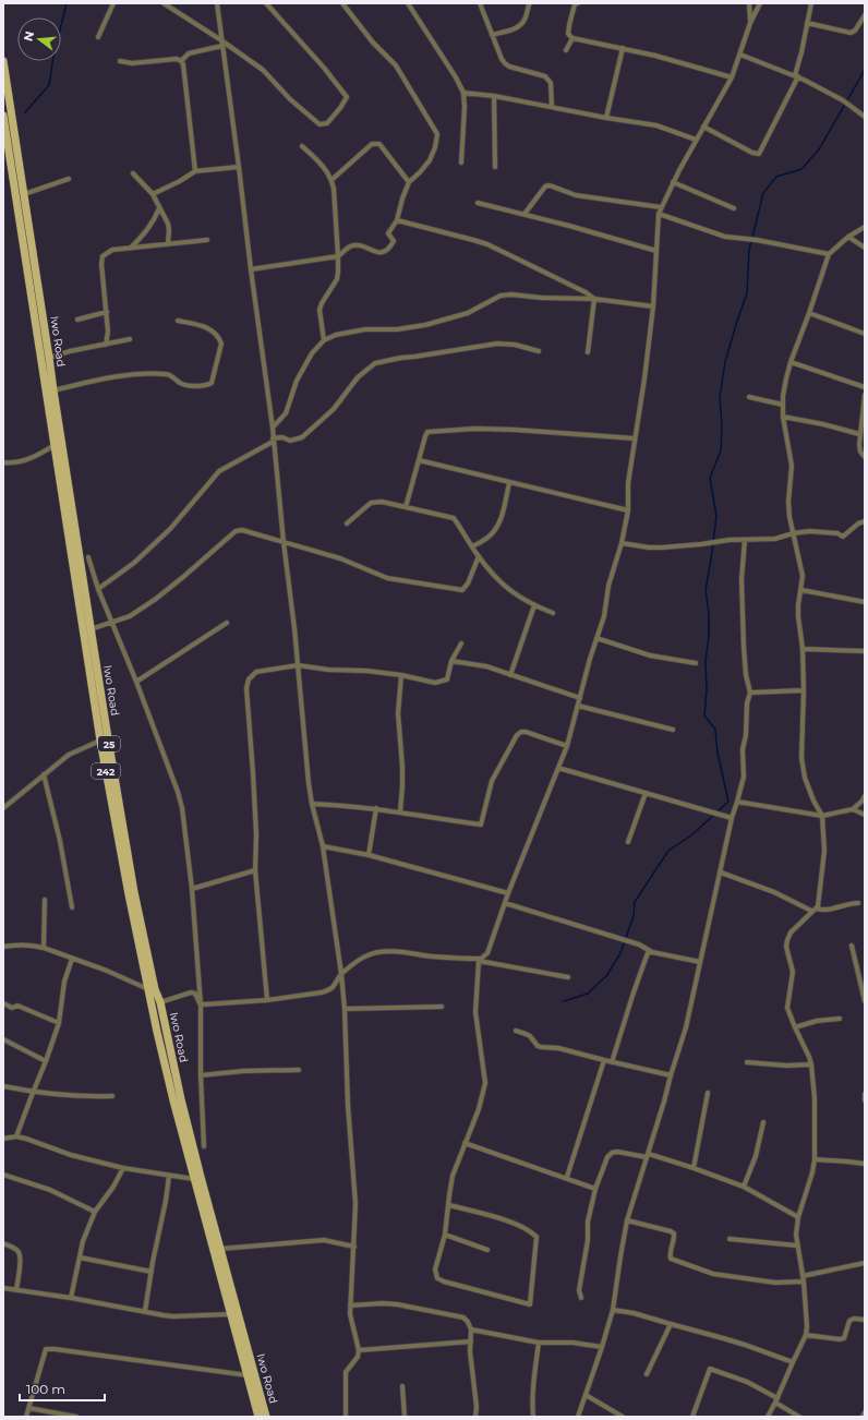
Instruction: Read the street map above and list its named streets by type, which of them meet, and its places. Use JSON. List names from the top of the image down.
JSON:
{
  "streets": {
    "main road": ["Iwo Road", "25", "242"]
  },
  "scale_bar": "100 m",
  "north": "left"
}
